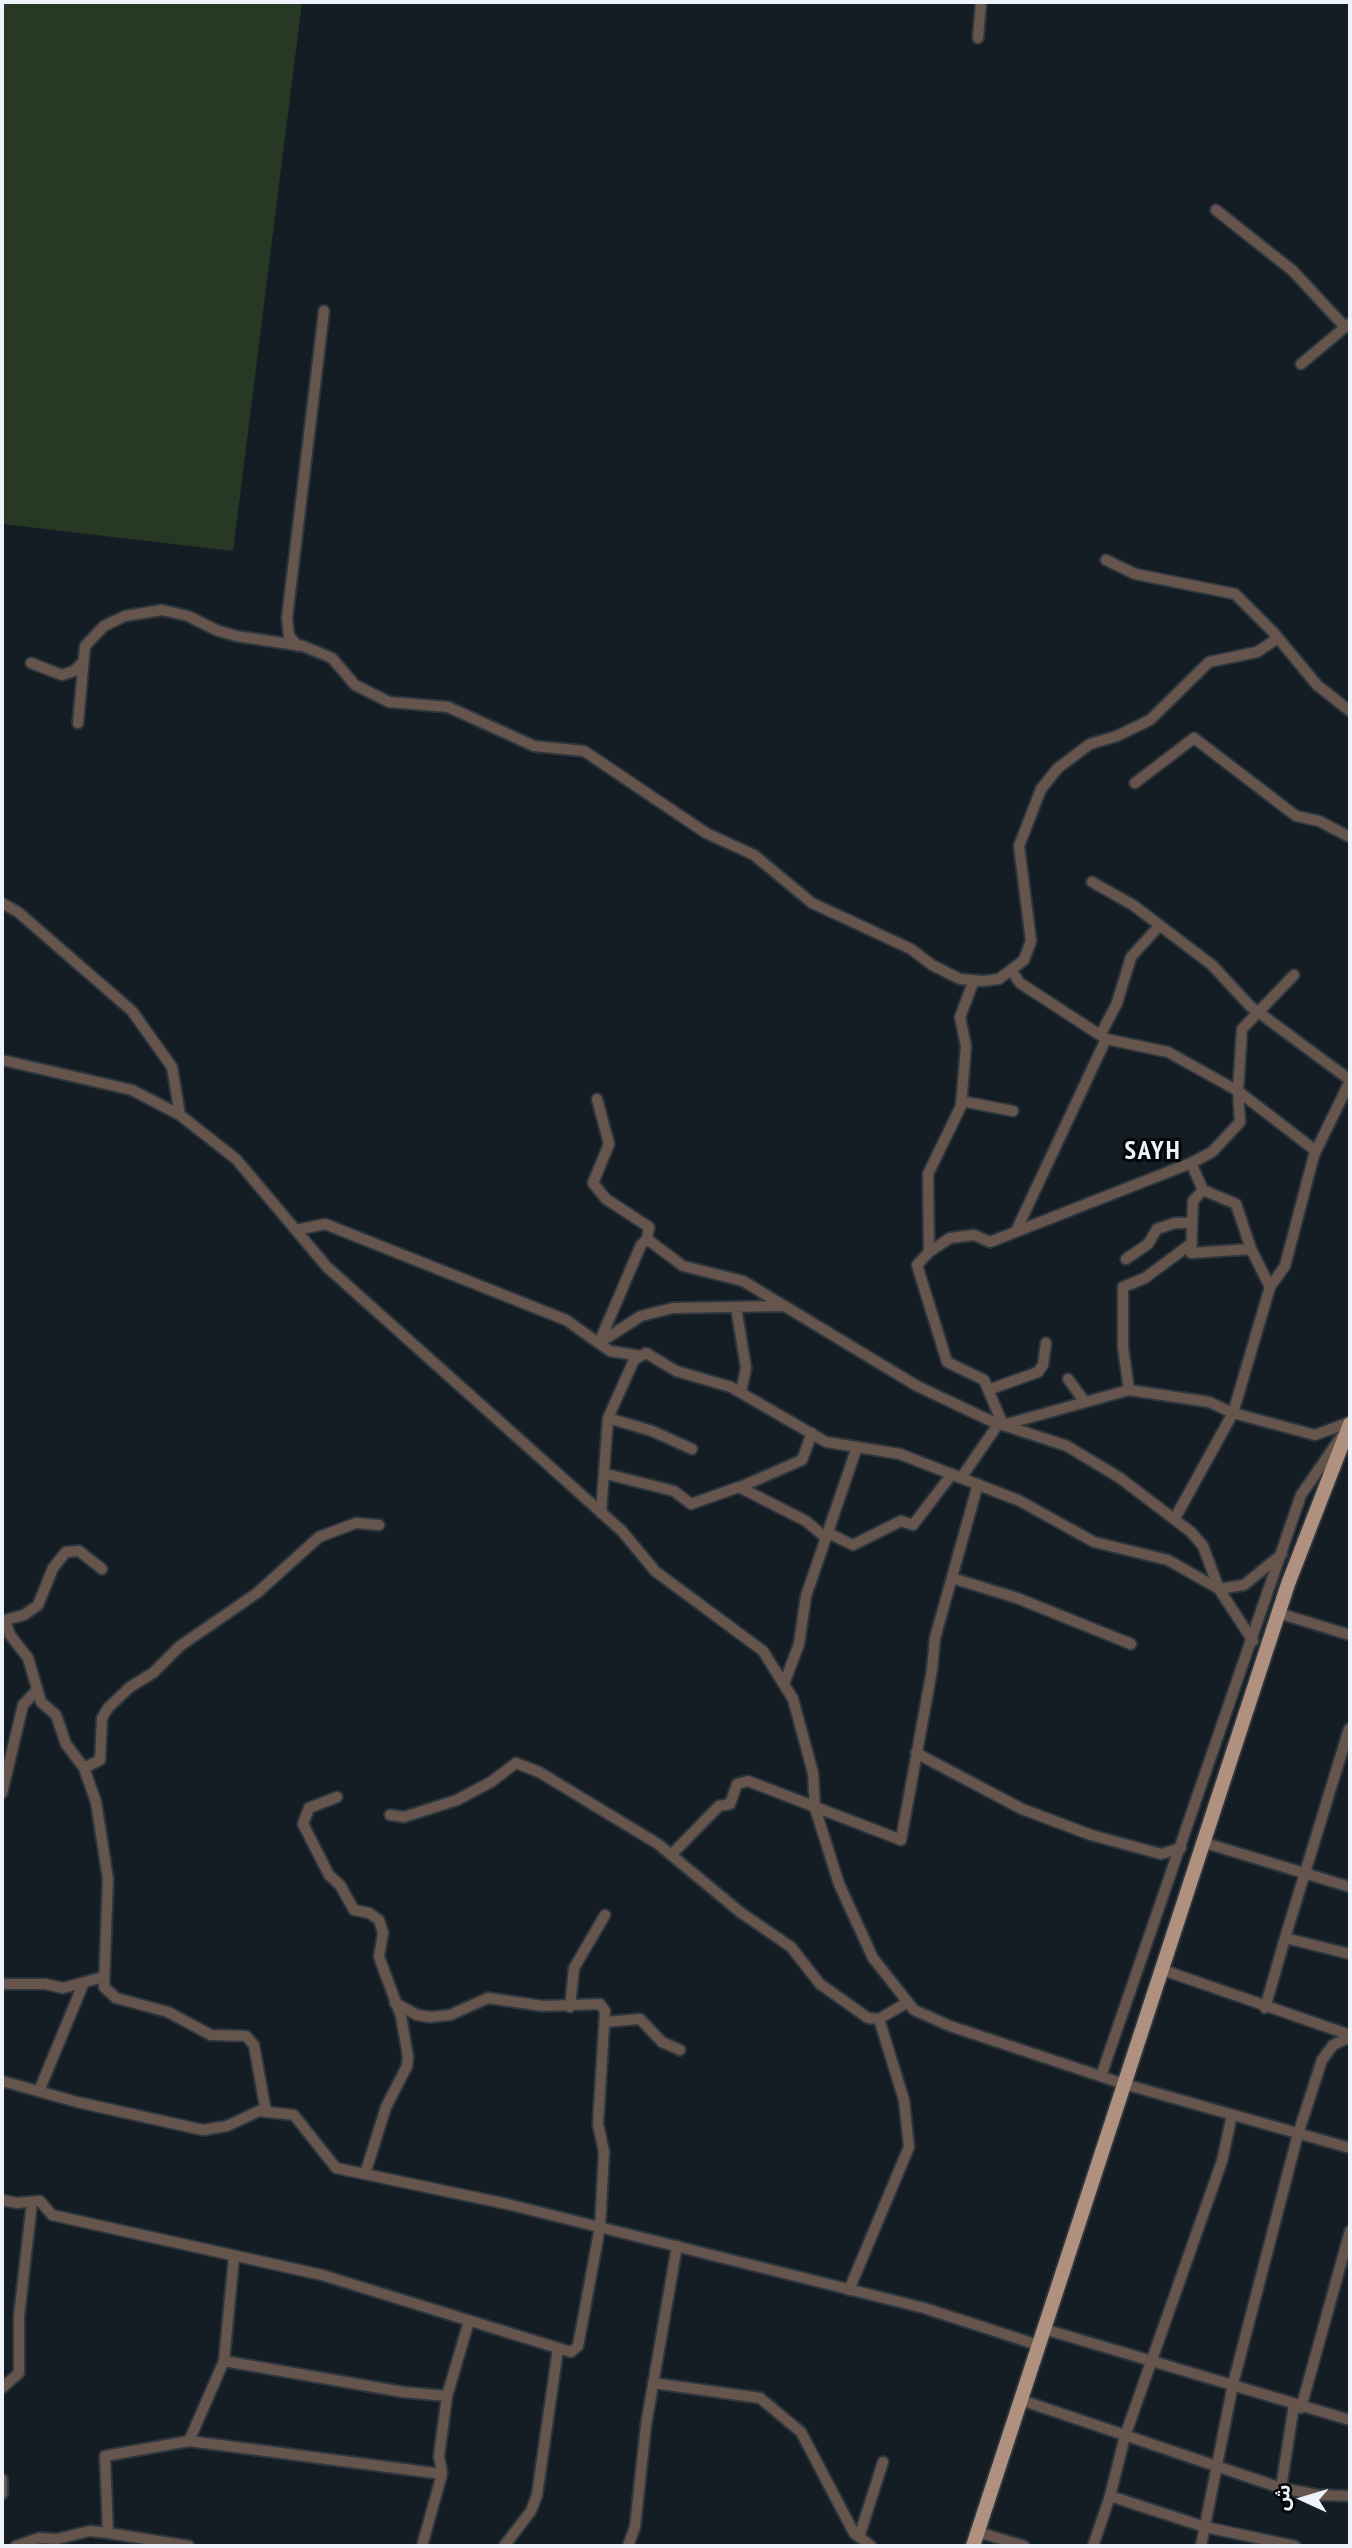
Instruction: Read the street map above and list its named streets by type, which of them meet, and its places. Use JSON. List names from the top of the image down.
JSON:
{
  "districts": ["SAYH"],
  "north": "left"
}
